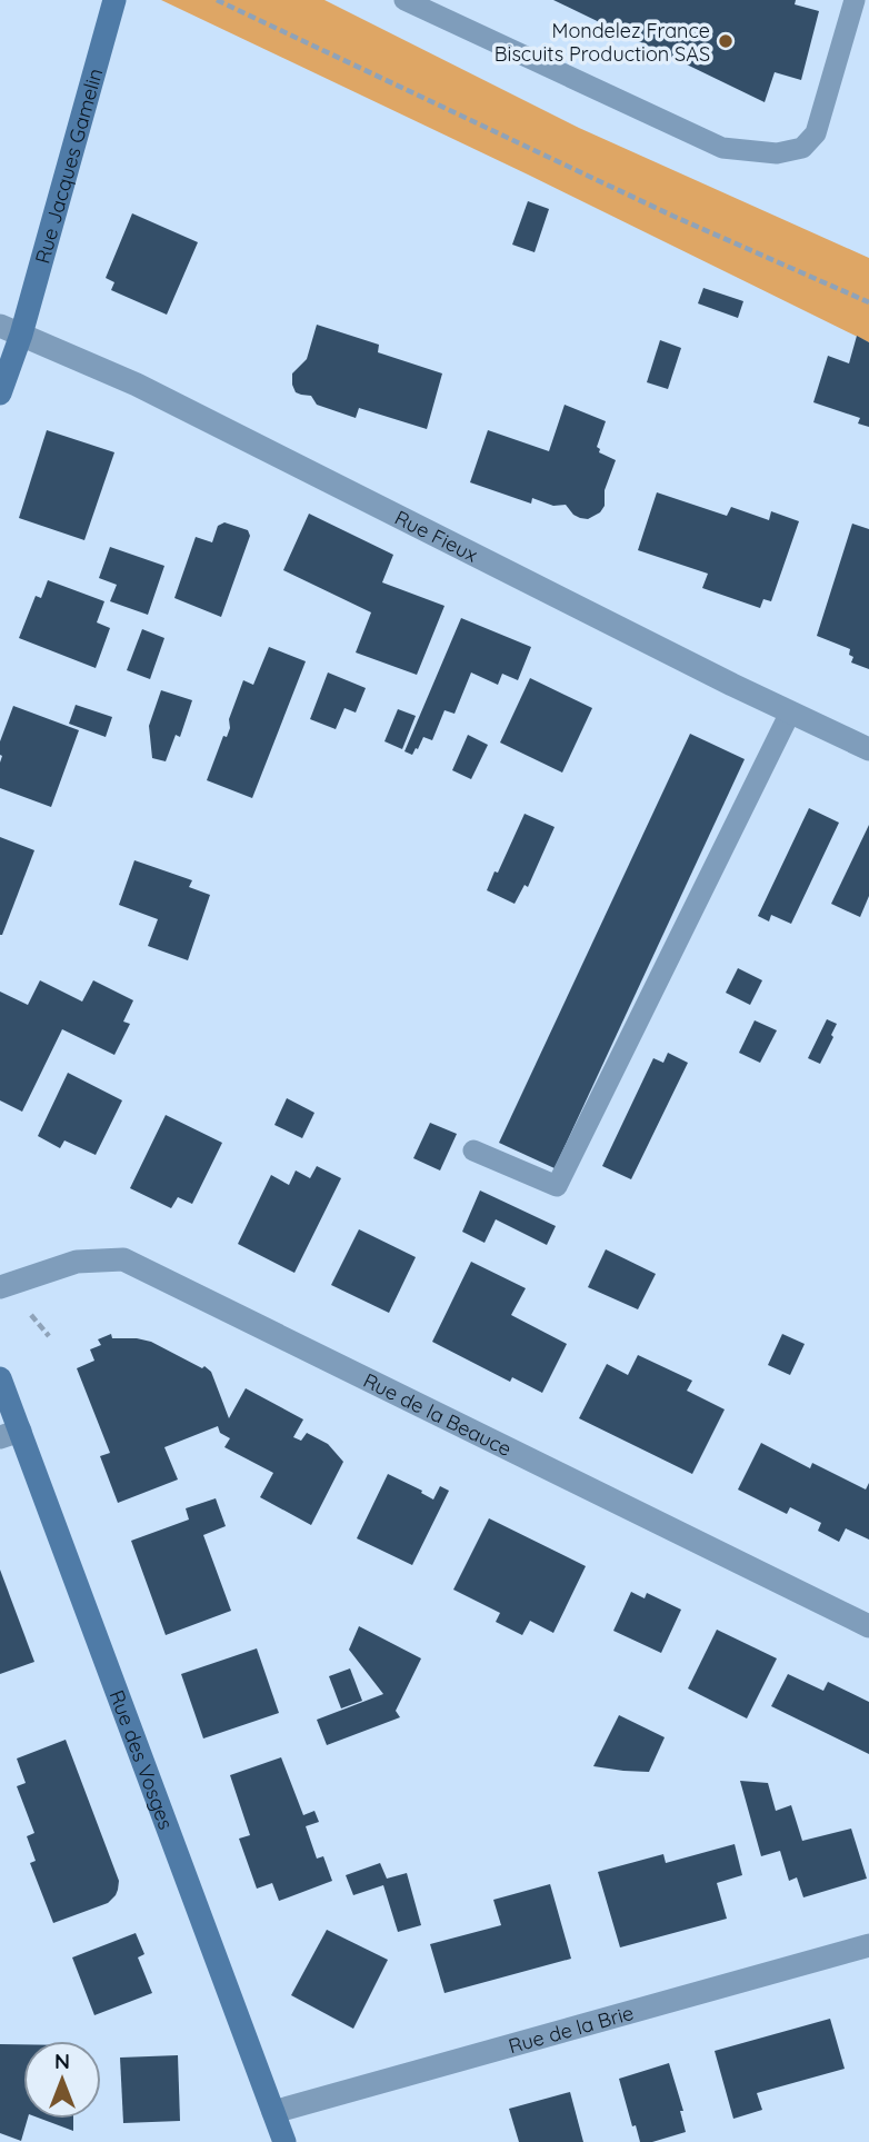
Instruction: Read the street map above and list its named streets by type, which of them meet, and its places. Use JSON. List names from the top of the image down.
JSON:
{
  "streets": {
    "street": [
      "Rue Jacques Gamelin",
      "Rue Fieux",
      "Rue de la Beauce",
      "Rue des Vosges",
      "Rue de la Brie"
    ]
  },
  "crossings": [
    ["Rue Jacques Gamelin", "Rue Fieux"],
    ["Rue des Vosges", "Rue de la Brie"]
  ],
  "places": ["Mondelez France Biscuits Production SAS"],
  "north": "top"
}
